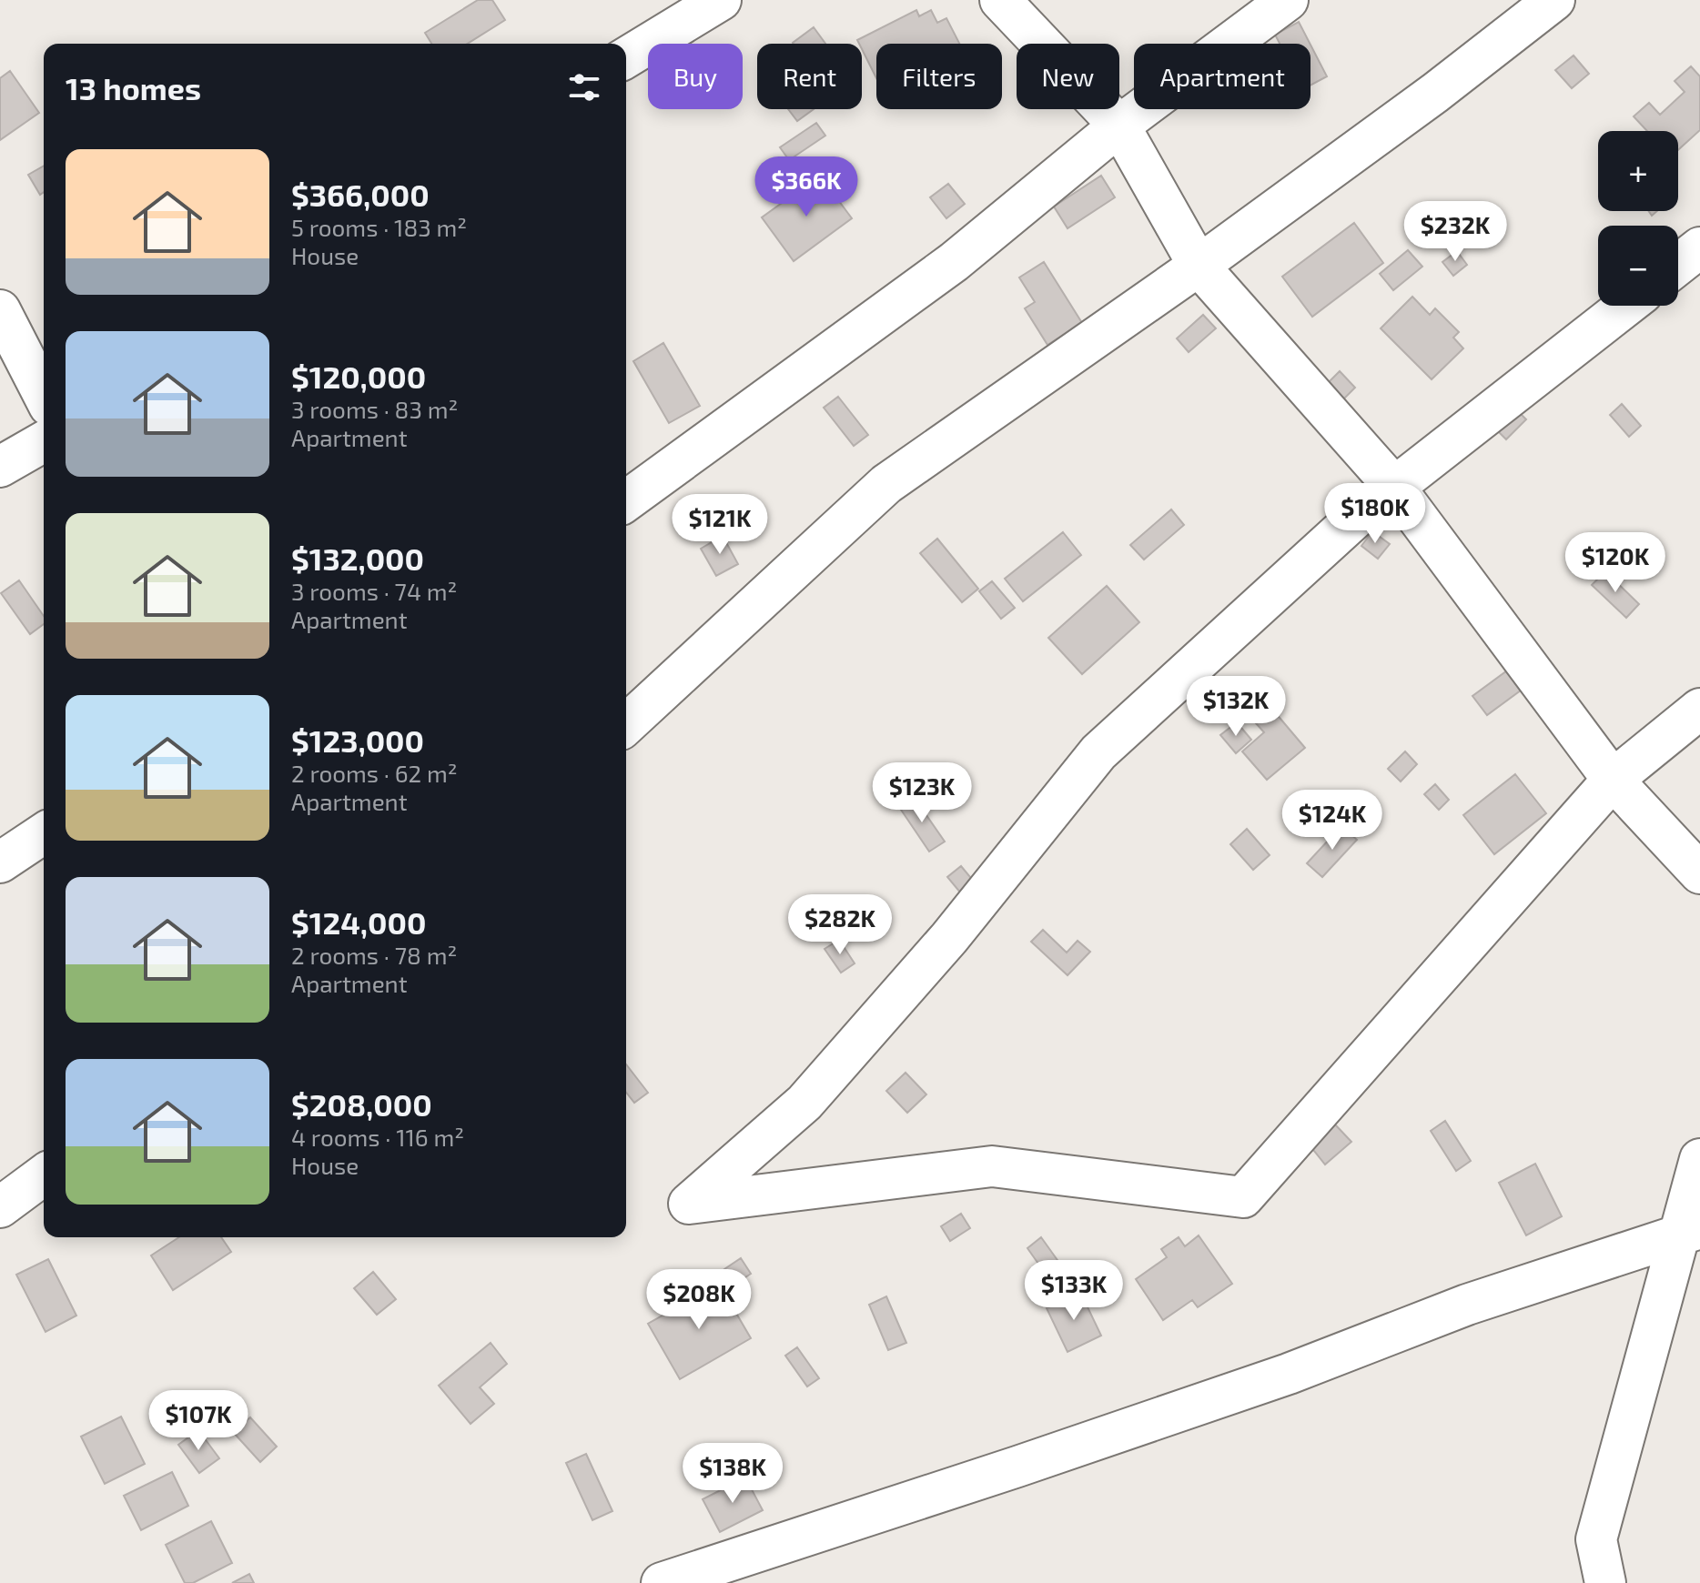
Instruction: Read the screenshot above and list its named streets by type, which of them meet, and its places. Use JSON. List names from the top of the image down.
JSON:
{
  "page": {
    "chip": [
      "Buy",
      "Rent",
      "Filters",
      "New",
      "Apartment"
    ],
    "heading": "13 homes",
    "map_buttons": ["+", "−"],
    "list": [
      {
        "name": "$366,000",
        "note": "5 rooms · 183 m² · House"
      },
      {
        "name": "$120,000",
        "note": "3 rooms · 83 m² · Apartment"
      },
      {
        "name": "$132,000",
        "note": "3 rooms · 74 m² · Apartment"
      },
      {
        "name": "$123,000",
        "note": "2 rooms · 62 m² · Apartment"
      },
      {
        "name": "$124,000",
        "note": "2 rooms · 78 m² · Apartment"
      },
      {
        "name": "$208,000",
        "note": "4 rooms · 116 m² · House"
      }
    ],
    "price": [
      "$366K",
      "$232K",
      "$180K",
      "$121K",
      "$120K",
      "$132K",
      "$123K",
      "$124K",
      "$282K",
      "$133K",
      "$208K",
      "$107K",
      "$138K"
    ]
  }
}
